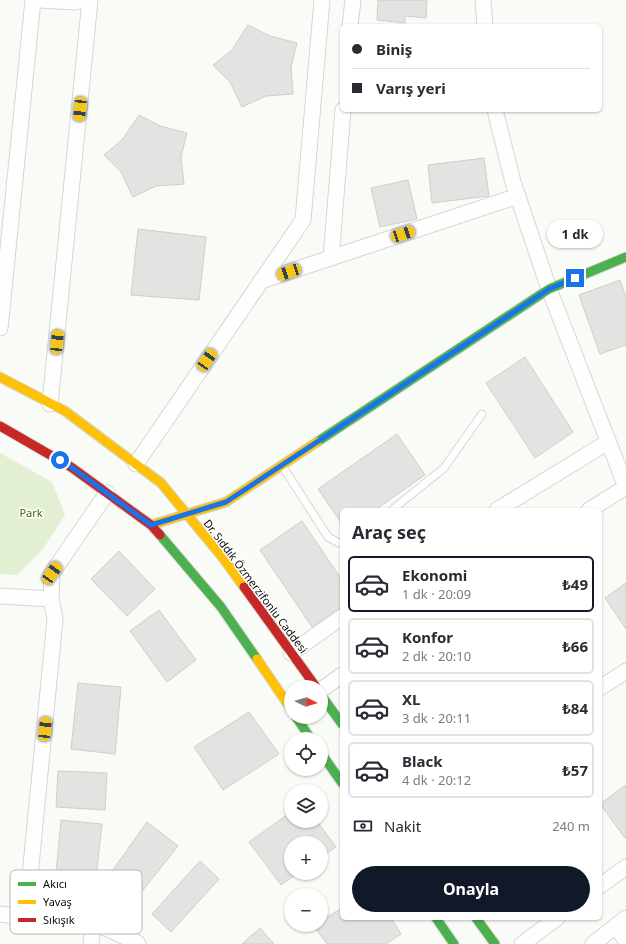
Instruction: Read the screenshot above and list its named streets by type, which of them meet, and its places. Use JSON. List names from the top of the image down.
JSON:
{
  "streets": {
    "main road": ["Dr. Sıddık Özmerzifonlu Caddesi"]
  },
  "parks": ["Park"],
  "legend": ["Akıcı", "Yavaş", "Sıkışık"],
  "north": "right",
  "page": {
    "banner": ["Biniş", "Varış yeri"],
    "bubble": "1 dk",
    "heading": "Araç seç",
    "list": [
      {
        "name": "Ekonomi",
        "note": "1 dk · 20:09",
        "value": "₺49"
      },
      {
        "name": "Konfor",
        "note": "2 dk · 20:10",
        "value": "₺66"
      },
      {
        "name": "XL",
        "note": "3 dk · 20:11",
        "value": "₺84"
      },
      {
        "name": "Black",
        "note": "4 dk · 20:12",
        "value": "₺57"
      }
    ],
    "map_buttons": ["+", "−"],
    "pay": ["Nakit", "240 m"],
    "buttons": "Onayla"
  }
}
